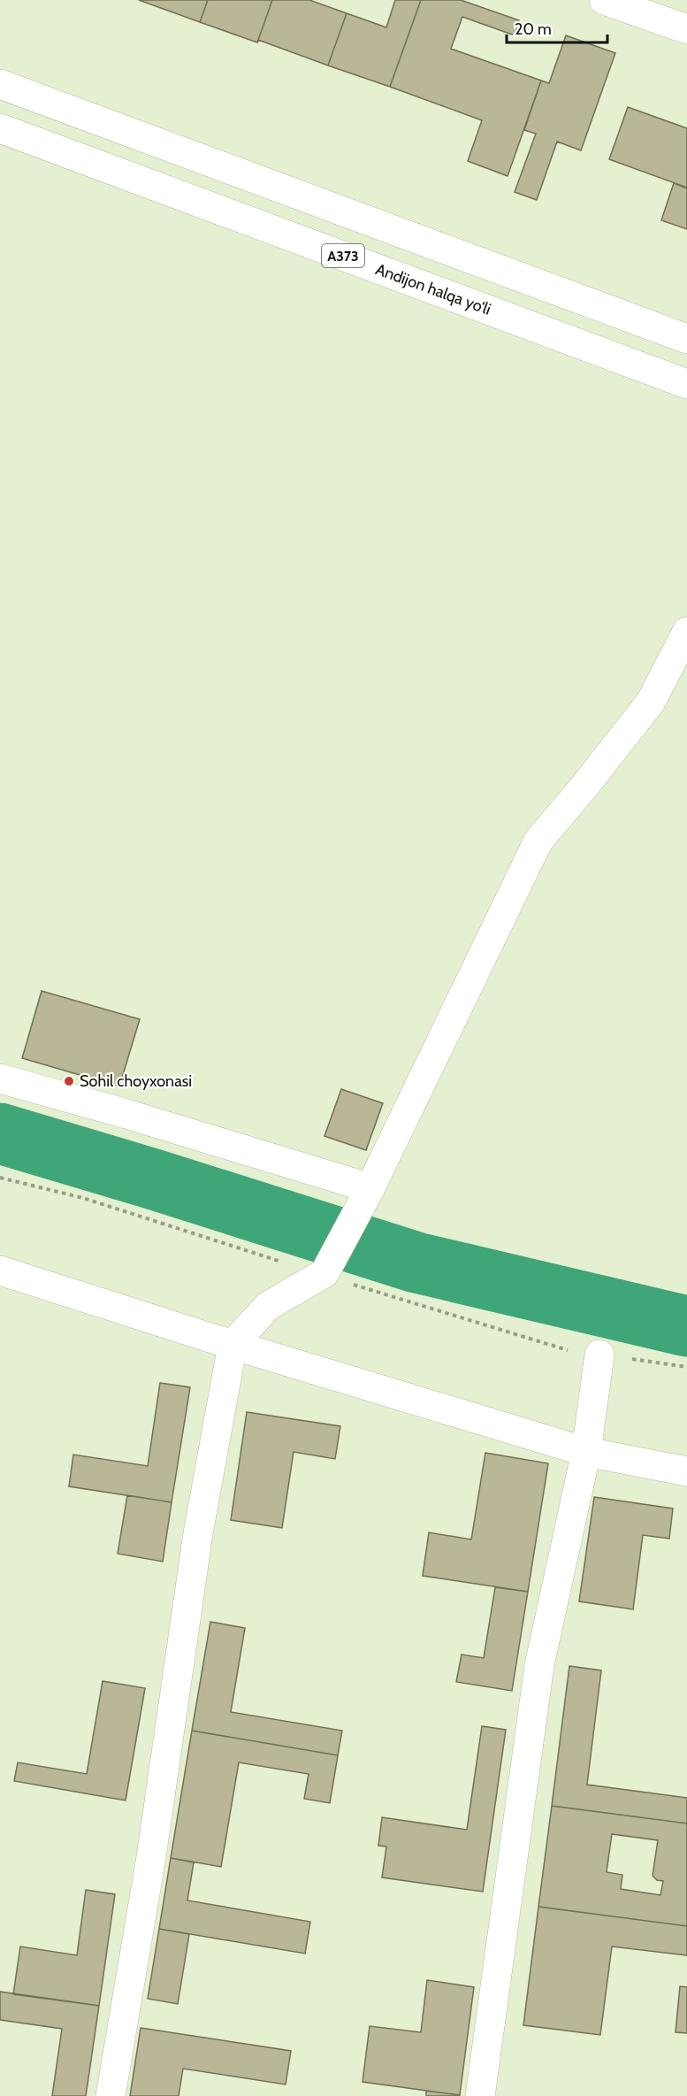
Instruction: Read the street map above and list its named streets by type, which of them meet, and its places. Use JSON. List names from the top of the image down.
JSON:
{
  "streets": {
    "main road": ["A373", "Andijon halqa yo‘li"]
  },
  "places": ["Sohil choyxonasi"],
  "scale_bar": "20 m"
}
